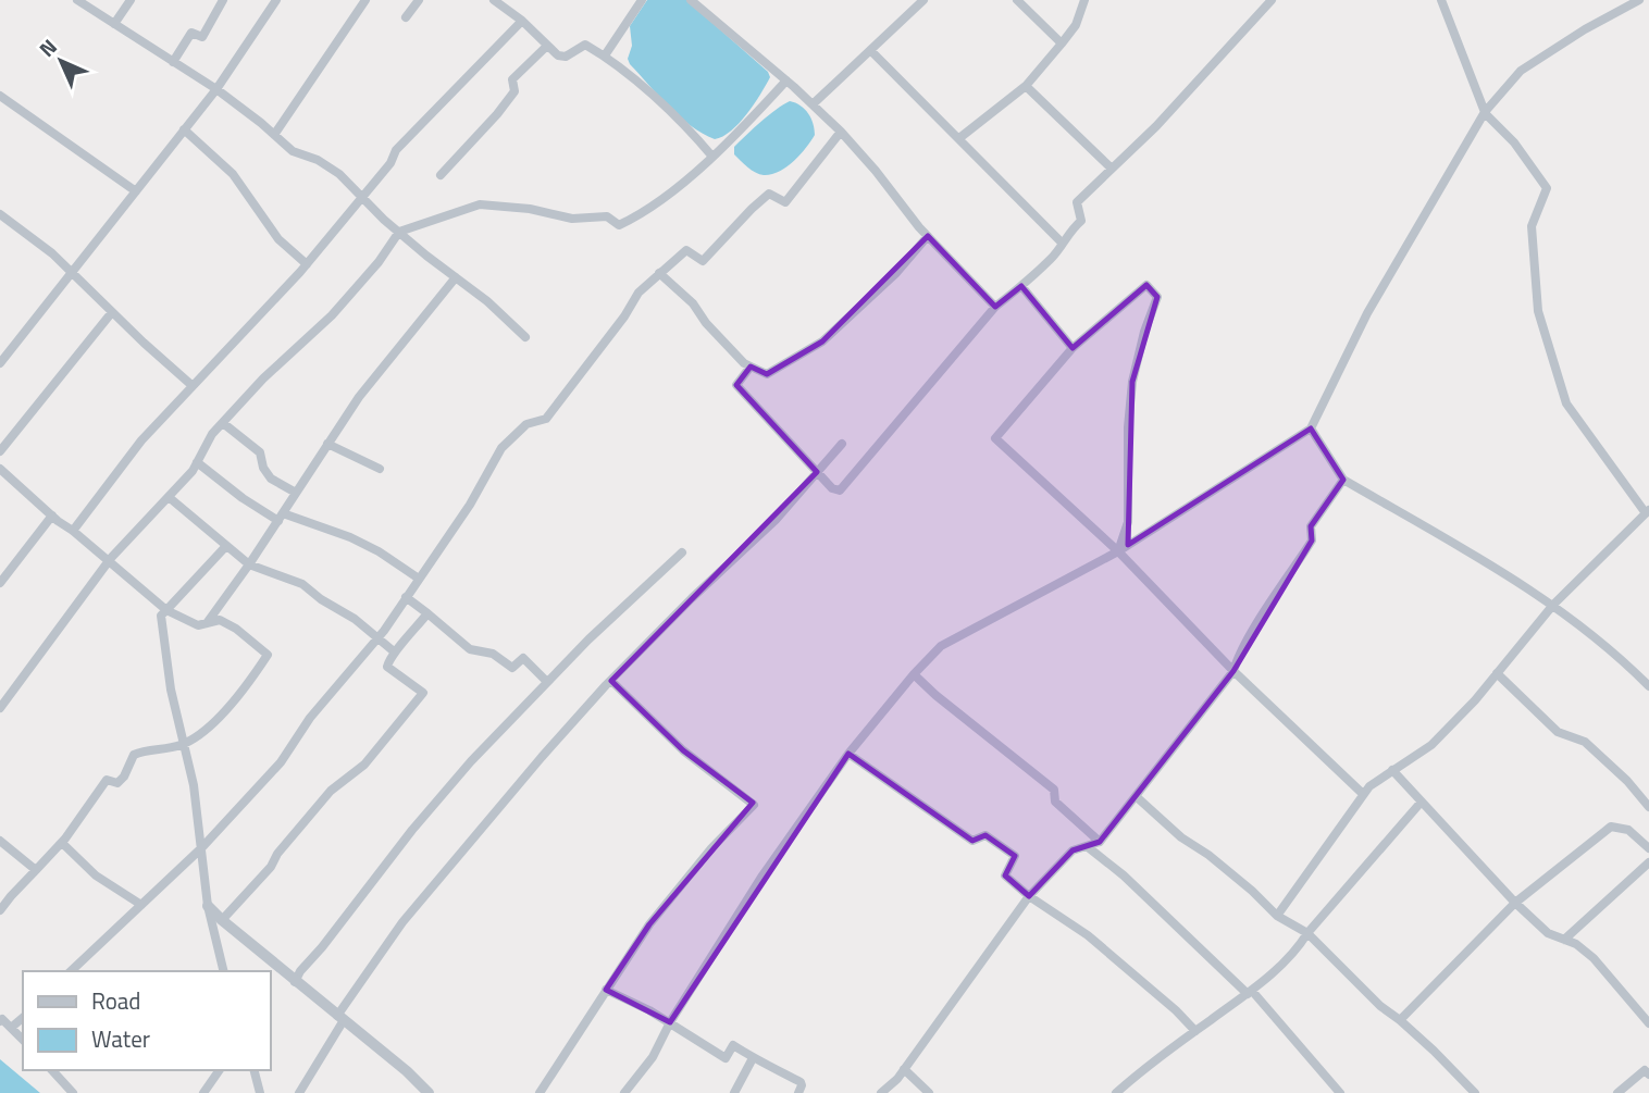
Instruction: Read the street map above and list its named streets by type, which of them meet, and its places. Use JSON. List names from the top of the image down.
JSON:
{
  "legend": ["Road", "Water"],
  "north": "top left"
}
